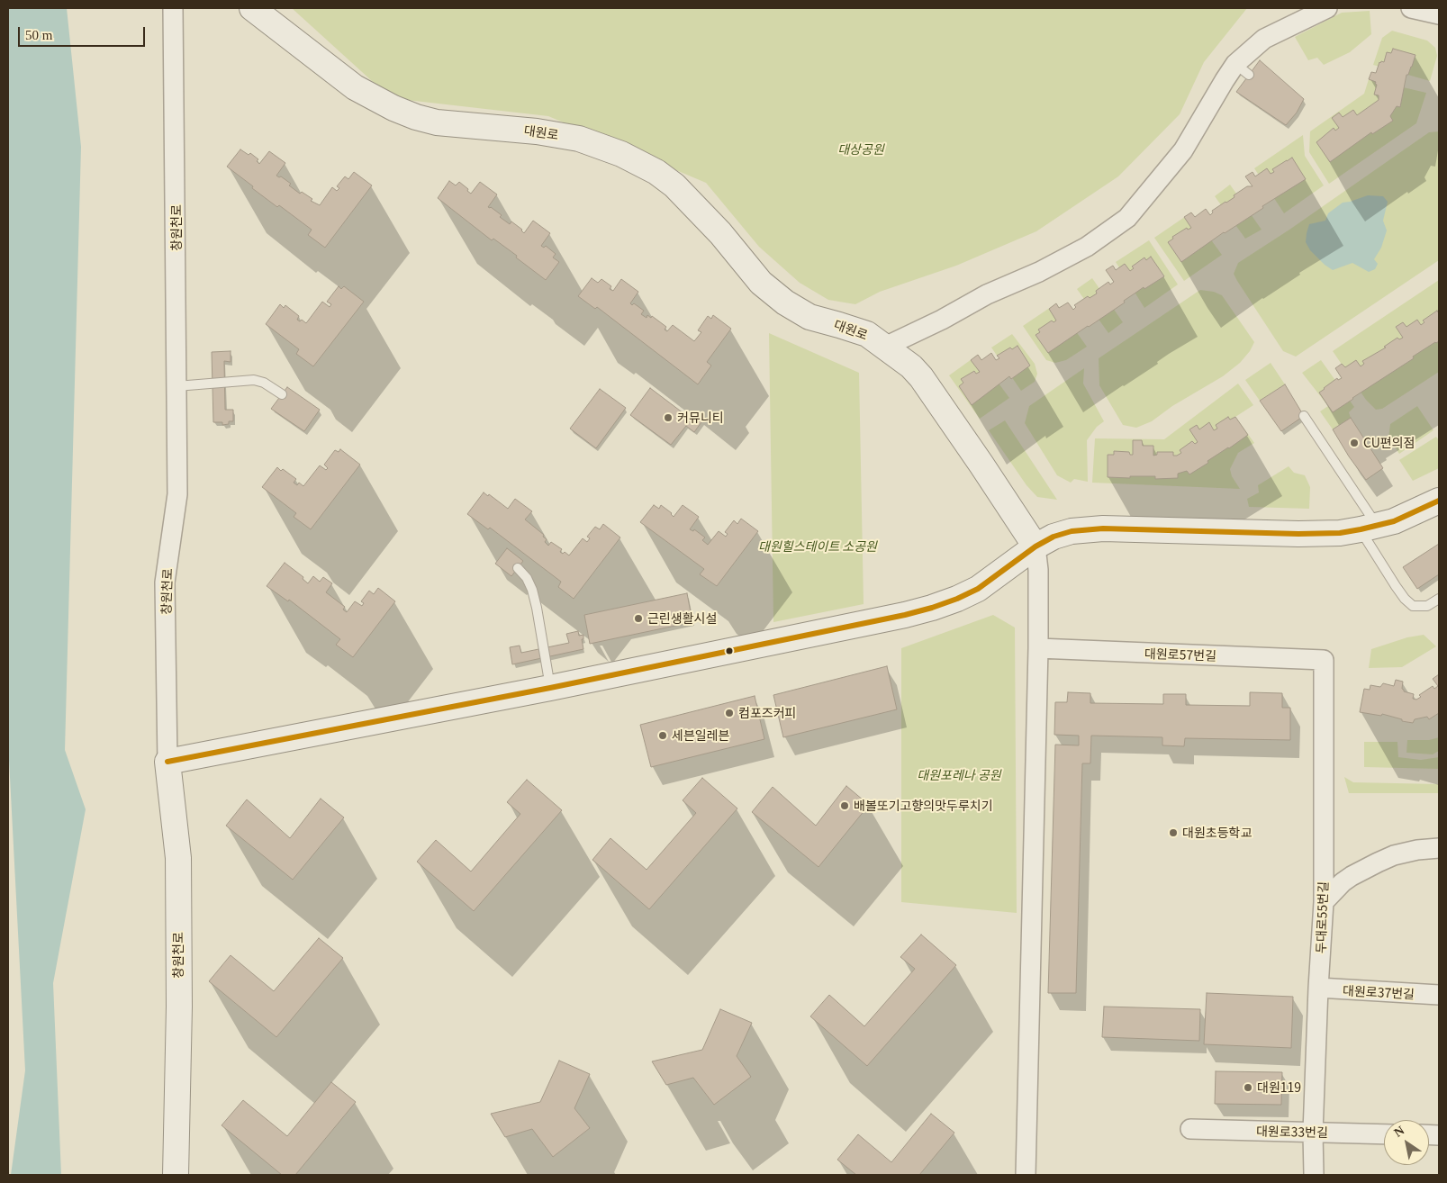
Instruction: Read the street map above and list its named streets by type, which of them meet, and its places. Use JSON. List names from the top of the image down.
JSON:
{
  "streets": {
    "street": [
      "대원로",
      "창원천로",
      "대원로57번길",
      "두대로55번길",
      "대원로37번길",
      "대원로33번길"
    ]
  },
  "crossings": [
    ["대원로57번길", "두대로55번길"],
    ["두대로55번길", "대원로37번길"],
    ["두대로55번길", "대원로33번길"]
  ],
  "parks": ["대상공원", "대원힐스테이트 소공원", "대원포레나 공원"],
  "places": [
    "커뮤니티",
    "CU편의점",
    "근린생활시설",
    "컴포즈커피",
    "세븐일레븐",
    "배볼또기고향의맛두루치기",
    "대원초등학교",
    "대원119"
  ],
  "scale_bar": "50 m",
  "north": "top left"
}
